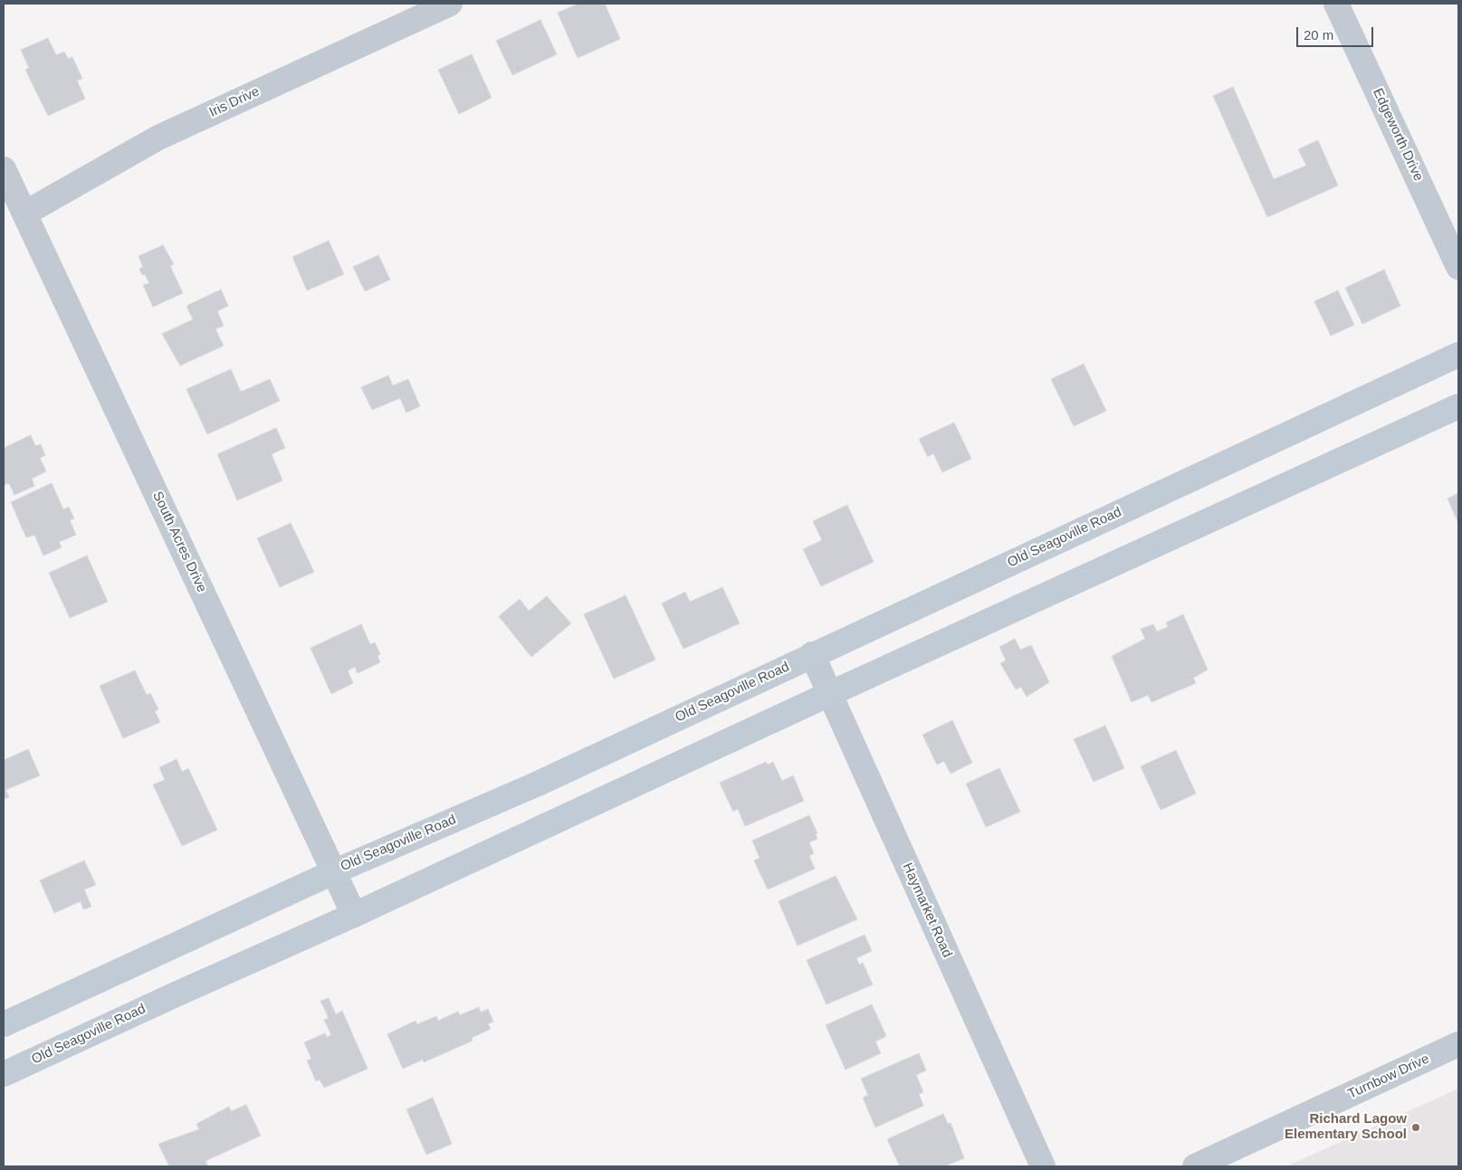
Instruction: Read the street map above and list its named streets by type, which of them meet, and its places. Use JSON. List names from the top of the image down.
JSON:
{
  "streets": {
    "main road": ["Old Seagoville Road"],
    "street": [
      "Iris Drive",
      "Edgeworth Drive",
      "South Acres Drive",
      "Haymarket Road",
      "Turnbow Drive"
    ]
  },
  "crossings": [
    ["Iris Drive", "South Acres Drive"],
    ["Old Seagoville Road", "South Acres Drive"],
    ["Old Seagoville Road", "Haymarket Road"]
  ],
  "places": ["Richard Lagow Elementary School"],
  "scale_bar": "20 m"
}
